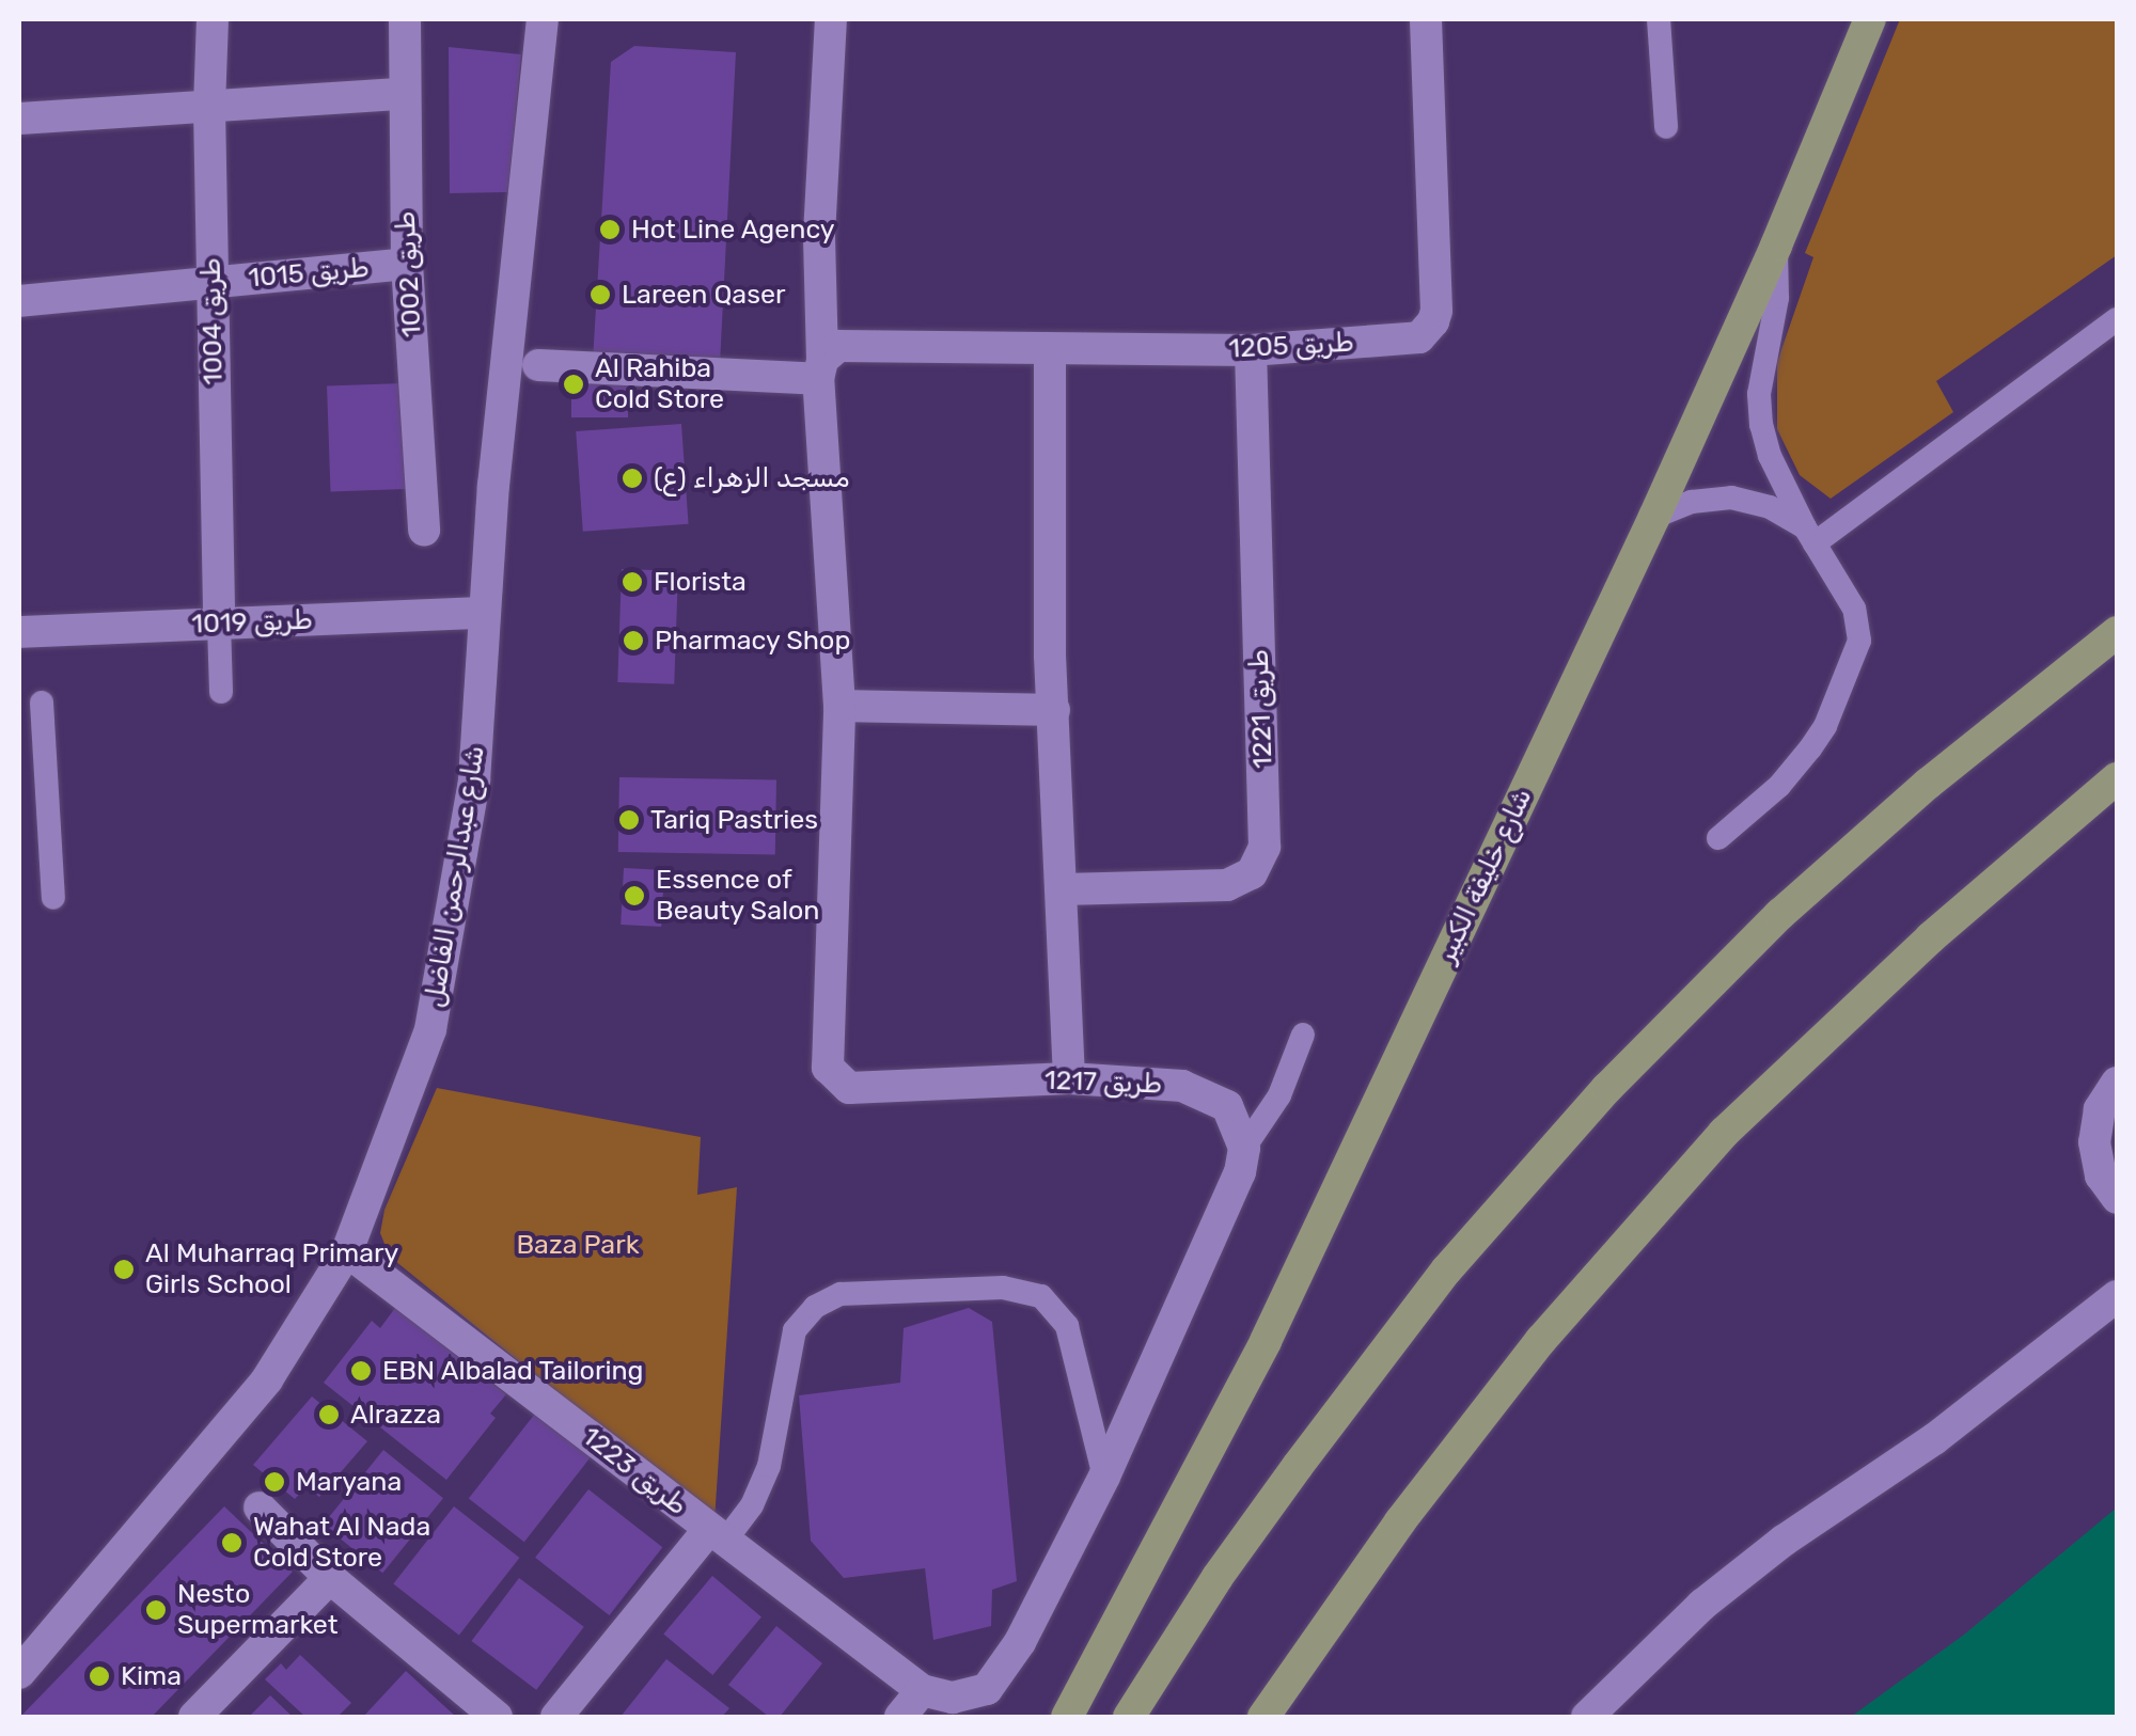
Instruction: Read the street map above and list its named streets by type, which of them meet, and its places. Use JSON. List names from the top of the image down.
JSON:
{
  "streets": {
    "main road": ["شارع خليفة الكبير"],
    "street": [
      "طريق 1015",
      "طريق 1002",
      "طريق 1004",
      "طريق 1205",
      "طريق 1019",
      "طريق 1221",
      "شارع عبدالرحمن الفاضل",
      "طريق 1217",
      "طريق 1223"
    ]
  },
  "crossings": [
    ["طريق 1015", "طريق 1002"],
    ["طريق 1015", "طريق 1004"],
    ["طريق 1004", "طريق 1019"],
    ["طريق 1205", "طريق 1221"],
    ["طريق 1205", "طريق 1217"],
    ["طريق 1019", "شارع عبدالرحمن الفاضل"],
    ["شارع عبدالرحمن الفاضل", "طريق 1223"]
  ],
  "parks": ["Baza Park"],
  "places": [
    "Hot Line Agency",
    "Lareen Qaser",
    "Al Rahiba Cold Store",
    "مسجد الزهراء (ع)",
    "Florista",
    "Pharmacy Shop",
    "Tariq Pastries",
    "Essence of Beauty Salon",
    "Al Muharraq Primary Girls School",
    "EBN Albalad Tailoring",
    "Alrazza",
    "Maryana",
    "Wahat Al Nada Cold Store",
    "Nesto Supermarket",
    "Kima"
  ]
}
